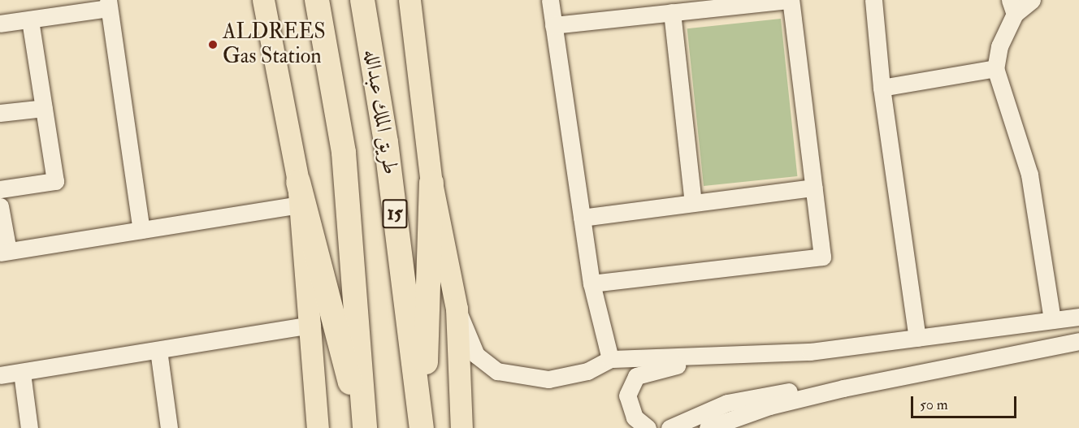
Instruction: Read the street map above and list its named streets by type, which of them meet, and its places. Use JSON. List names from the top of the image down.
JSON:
{
  "streets": {
    "highway": ["طريق الملك عبدالله", "15"]
  },
  "places": ["ALDREES Gas Station"],
  "scale_bar": "50 m"
}
